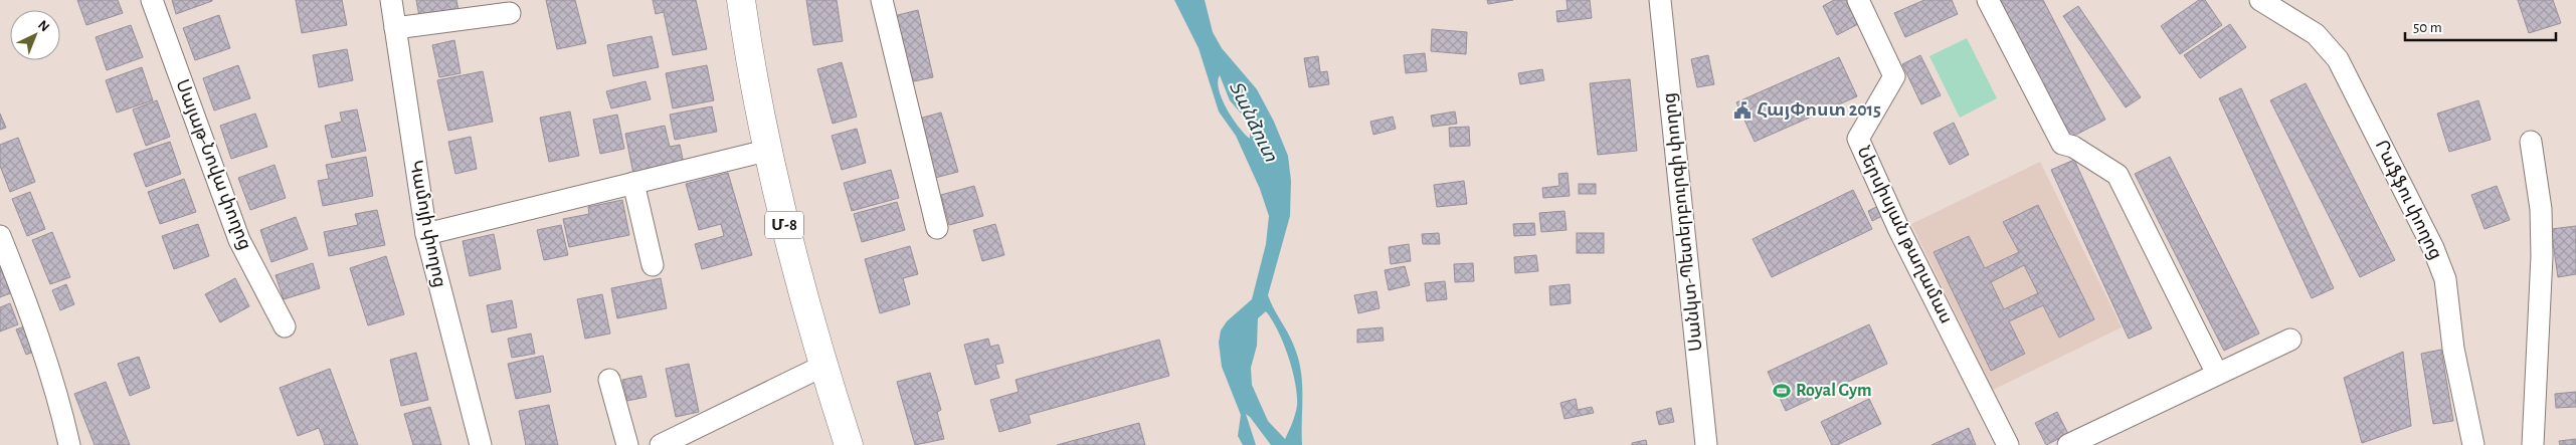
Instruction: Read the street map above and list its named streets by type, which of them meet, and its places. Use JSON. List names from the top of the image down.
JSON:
{
  "streets": {
    "highway": ["Մ-8"],
    "street": [
      "Սայաթ-Նովա փողոց",
      "Րաֆֆու փողոց",
      "Սանկտ-Պետերբուրգի փողոց",
      "Կամոյի փողոց",
      "Ներսիսյան թաղամաս"
    ]
  },
  "water": ["Տանձուտ"],
  "places": {
    "public building": ["ՀայՓոստ 2015"],
    "sports": ["Royal Gym"]
  },
  "scale_bar": "50 m",
  "north": "top right"
}
